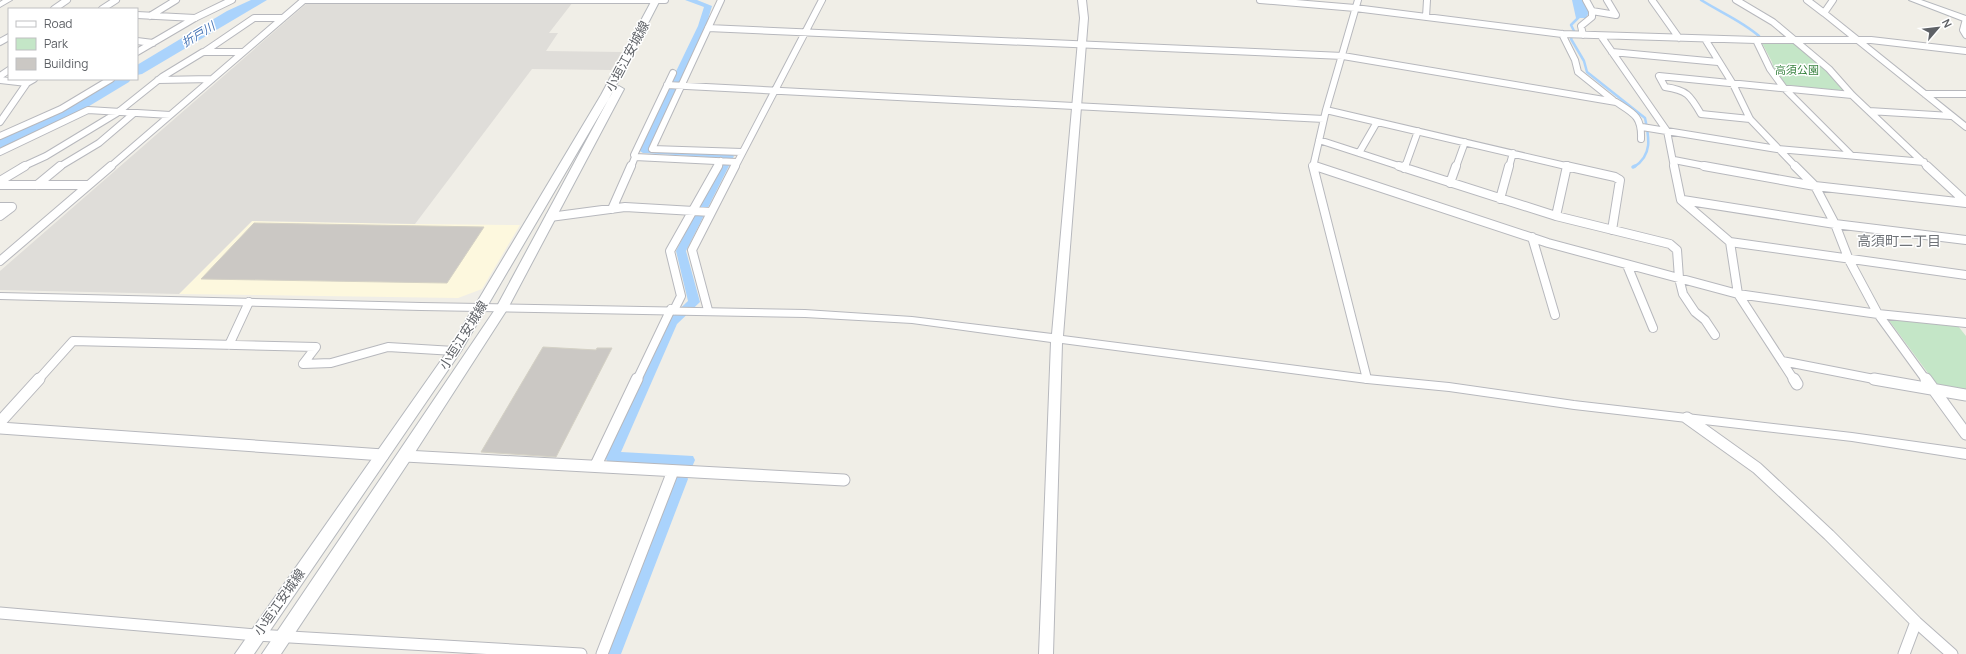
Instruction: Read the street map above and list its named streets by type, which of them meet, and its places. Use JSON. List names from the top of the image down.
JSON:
{
  "streets": {
    "main road": ["小垣江安城線"]
  },
  "districts": ["高須町二丁目"],
  "water": ["折戸川"],
  "parks": ["高須公園"],
  "legend": ["Road", "Park", "Building"],
  "north": "top right"
}
